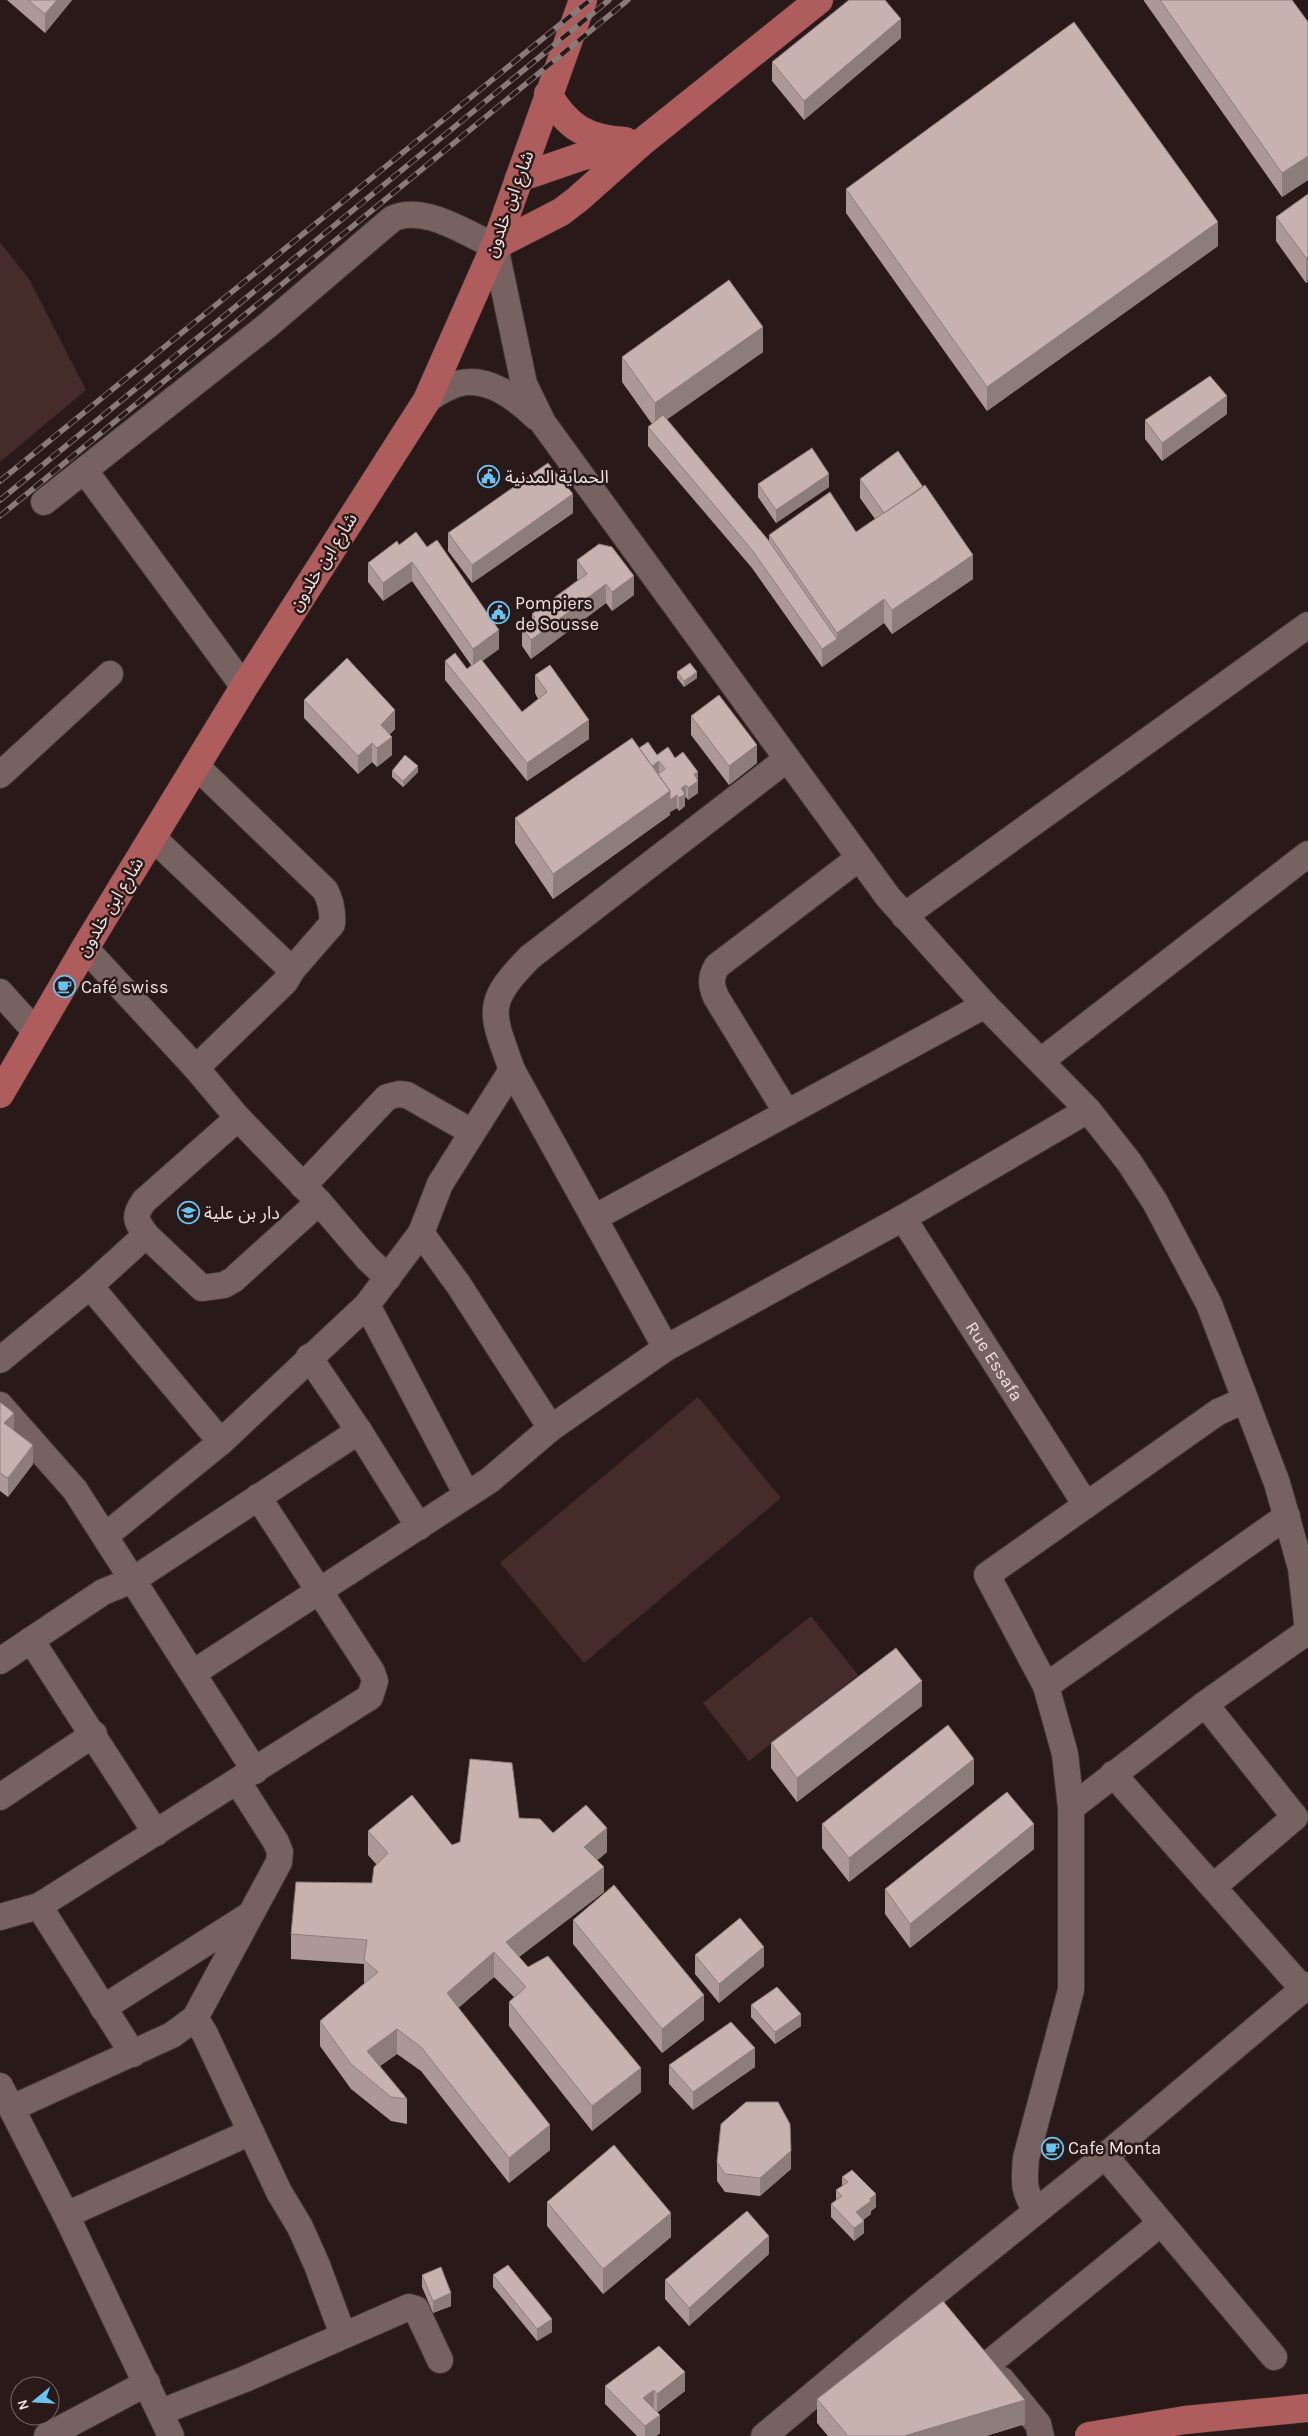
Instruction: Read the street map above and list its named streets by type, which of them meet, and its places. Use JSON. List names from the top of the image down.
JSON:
{
  "streets": {
    "main road": ["شارع ابن خلدون"],
    "street": ["Rue Essafa"]
  },
  "places": {
    "public building": ["الحماية المدنية", "Pompiers de Sousse"],
    "cafe": ["Café swiss", "Cafe Monta"],
    "school or university": ["دار بن علية"]
  },
  "north": "left"
}
